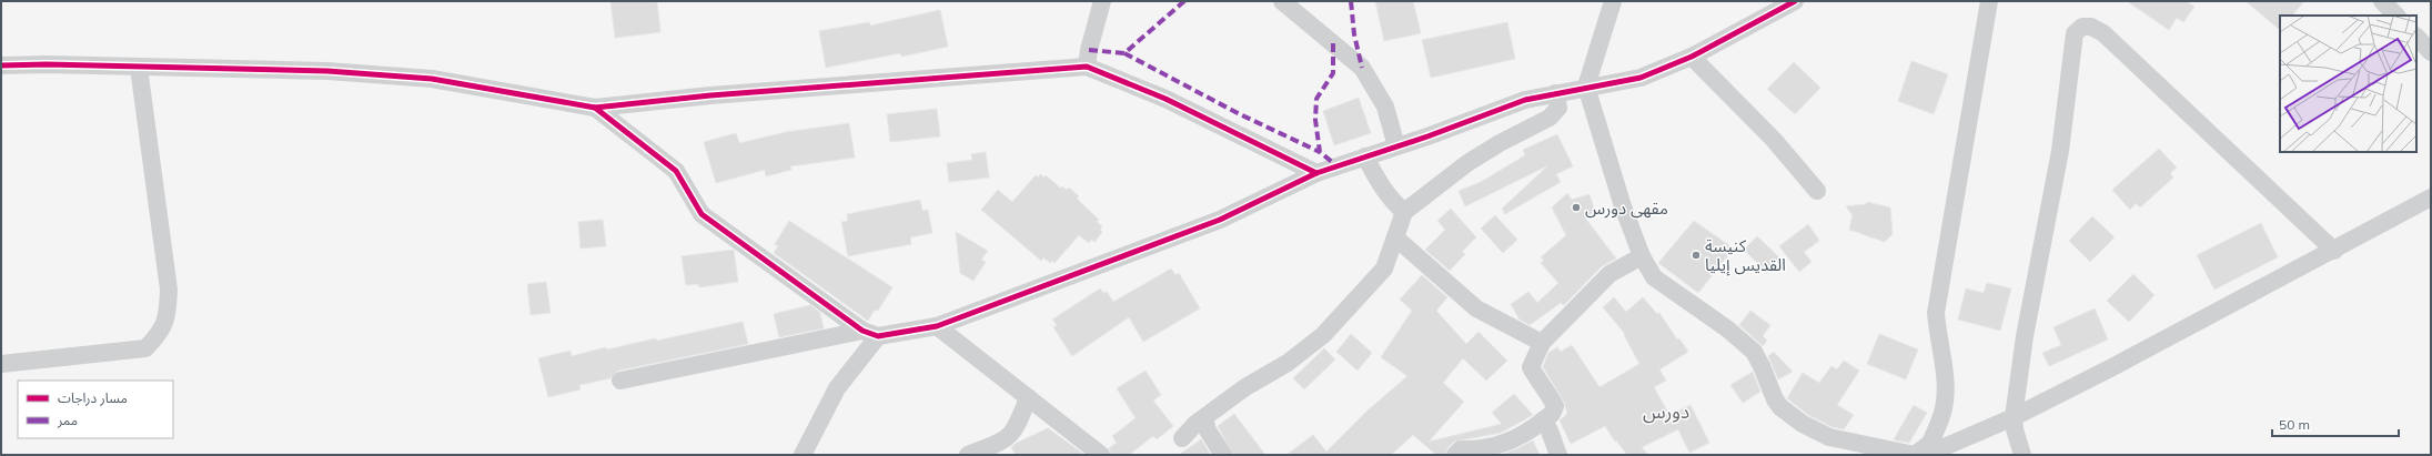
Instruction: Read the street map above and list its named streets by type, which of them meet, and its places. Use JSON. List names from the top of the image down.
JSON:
{
  "districts": ["دورس"],
  "places": ["مقهى دورس", "كنيسة القديس إيليا"],
  "legend": ["مسار دراجات", "ممر"],
  "scale_bar": "50 m"
}
